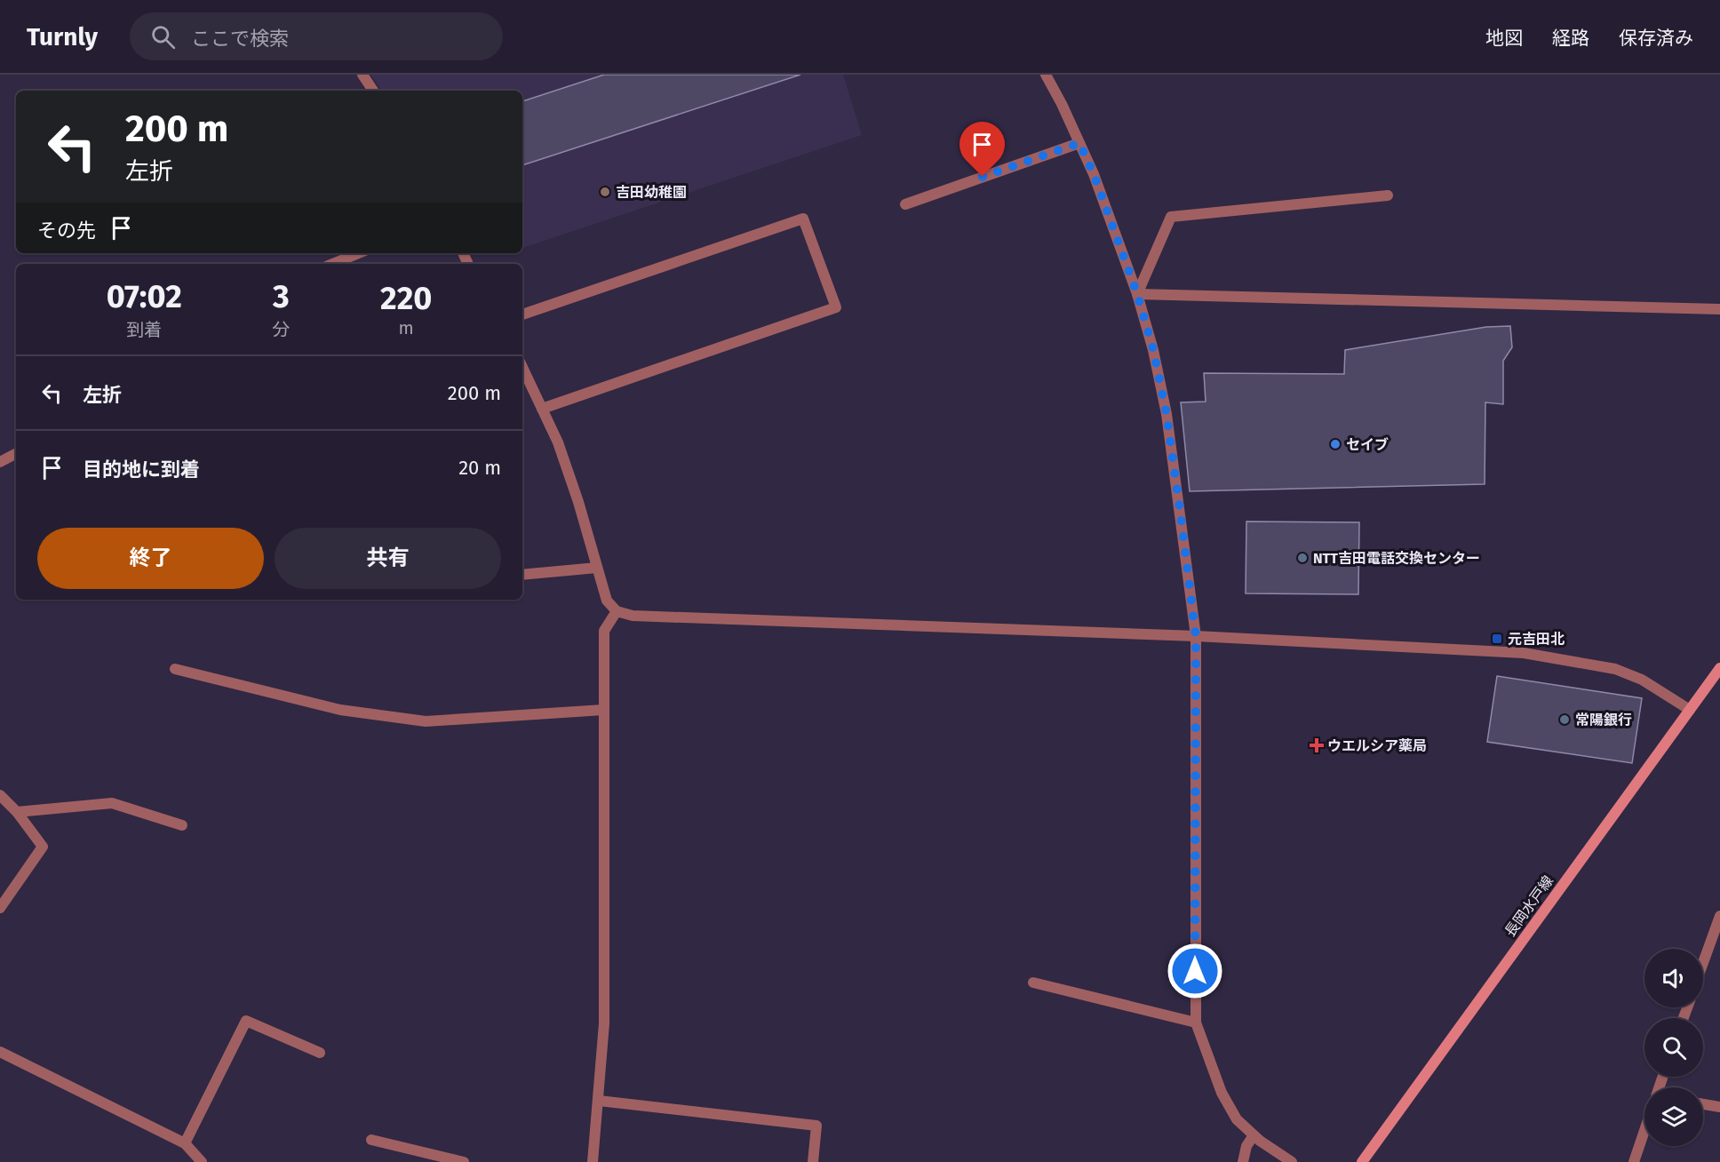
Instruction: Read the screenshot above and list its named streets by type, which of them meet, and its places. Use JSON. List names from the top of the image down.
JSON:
{
  "streets": {
    "main road": ["長岡水戸線"]
  },
  "places": {
    "other": [
      "吉田幼稚園",
      "セイブ",
      "NTT吉田電話交換センター",
      "常陽銀行"
    ],
    "transit": ["元吉田北"],
    "health": ["ウエルシア薬局"]
  },
  "page": {
    "header": "Turnly",
    "search": "ここで検索",
    "nav": ["地図", "経路", "保存済み"],
    "turn": ["200 m", "左折"],
    "then": "その先",
    "eta": [
      "07:02",
      "到着",
      "3",
      "分",
      "220",
      "m"
    ],
    "list": [
      {
        "name": "左折",
        "value": "200 m"
      },
      {
        "name": "目的地に到着",
        "value": "20 m"
      }
    ],
    "buttons": ["終了", "共有"]
  }
}
